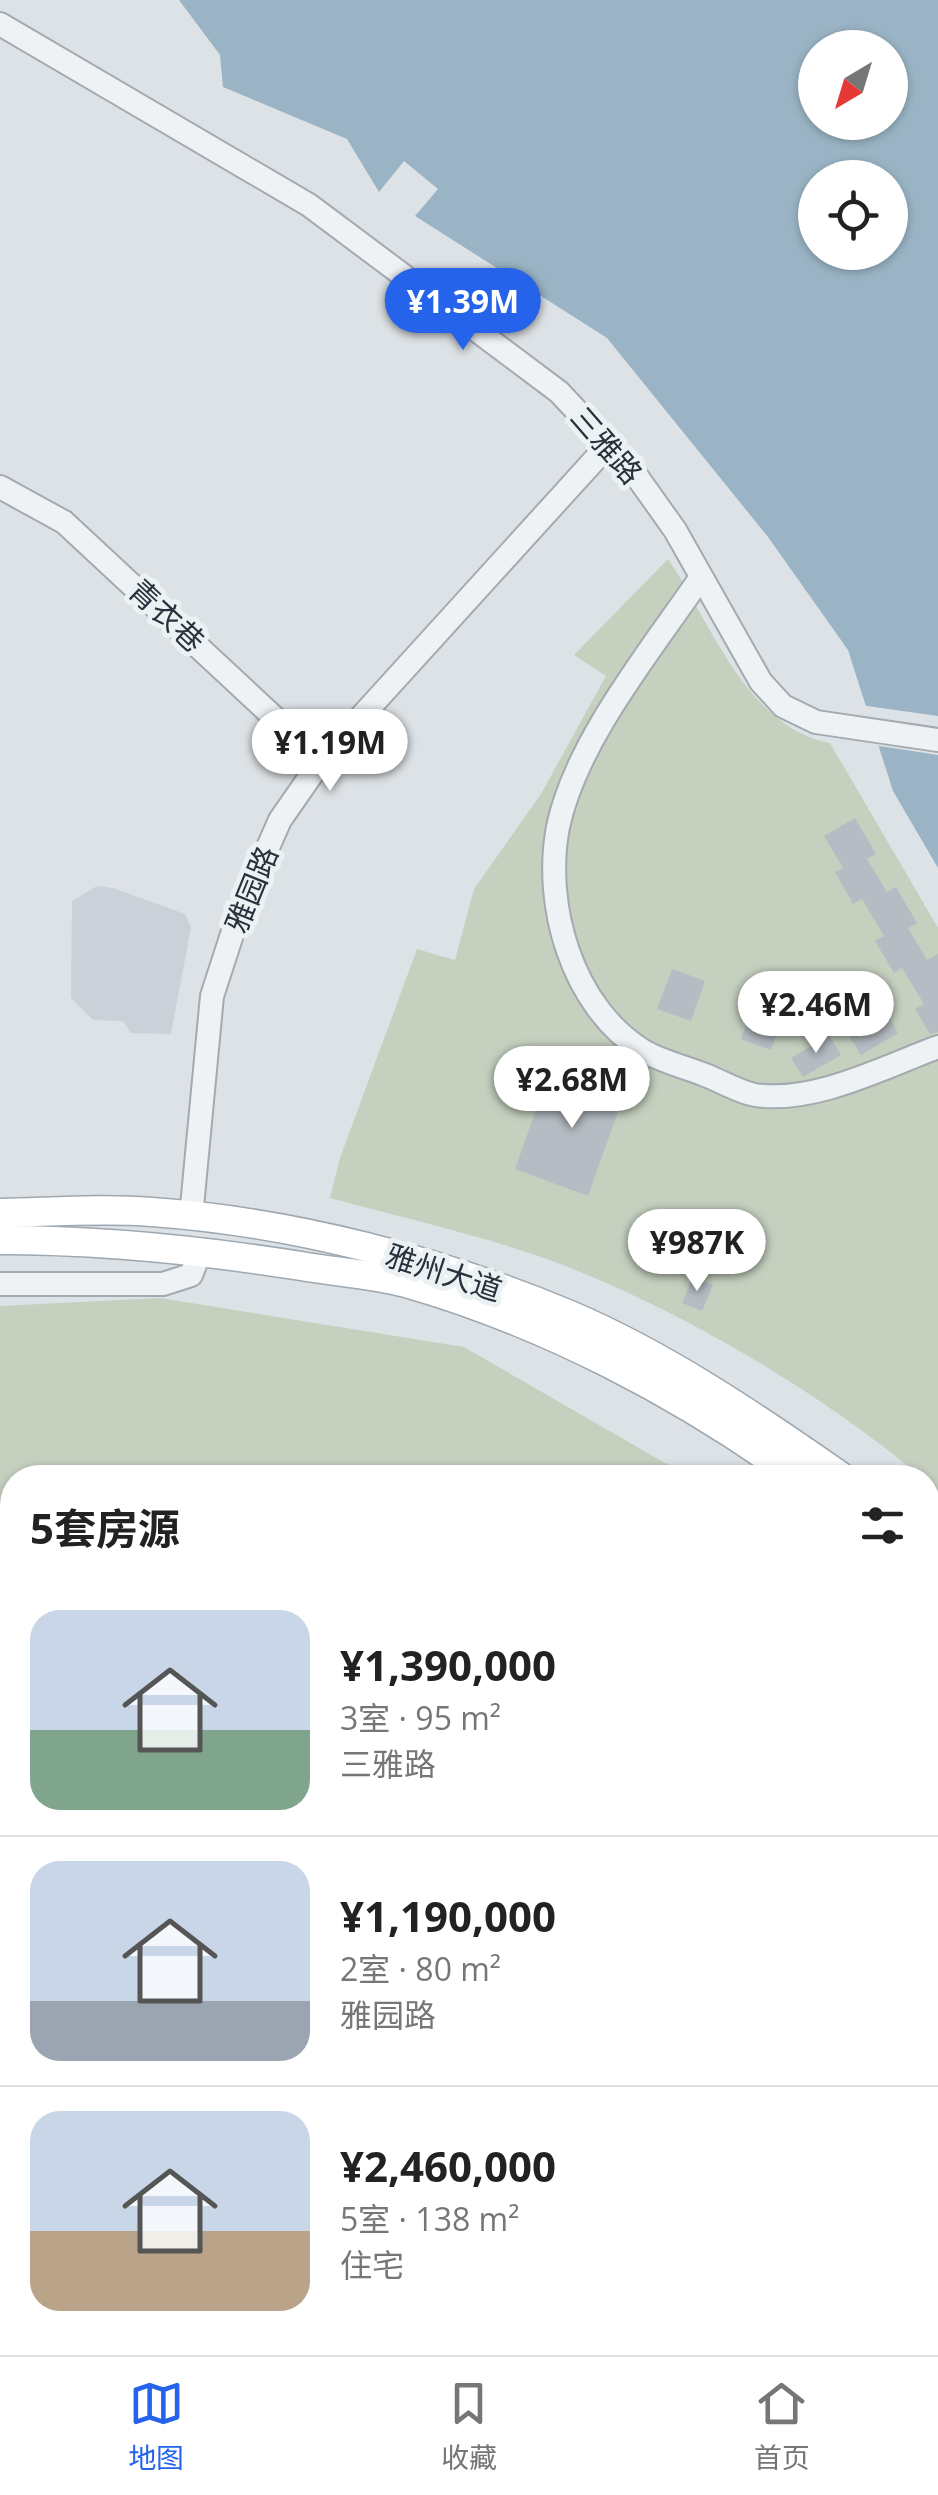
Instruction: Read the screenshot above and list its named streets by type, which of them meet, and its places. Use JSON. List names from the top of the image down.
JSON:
{
  "streets": {
    "main road": ["雅州大道"],
    "street": ["三雅路", "青衣巷", "雅园路"]
  },
  "crossings": [
    ["三雅路", "雅园路"],
    ["青衣巷", "雅园路"],
    ["雅园路", "雅州大道"]
  ],
  "north": "bottom left",
  "page": {
    "price": [
      "¥1.39M",
      "¥1.19M",
      "¥2.46M",
      "¥2.68M",
      "¥987K"
    ],
    "heading": "5套房源",
    "list": [
      {
        "name": "¥1,390,000",
        "note": "3室 · 95 m² · 三雅路"
      },
      {
        "name": "¥1,190,000",
        "note": "2室 · 80 m² · 雅园路"
      },
      {
        "name": "¥2,460,000",
        "note": "5室 · 138 m² · 住宅"
      }
    ],
    "tabs": ["地图", "收藏", "首页"]
  }
}
